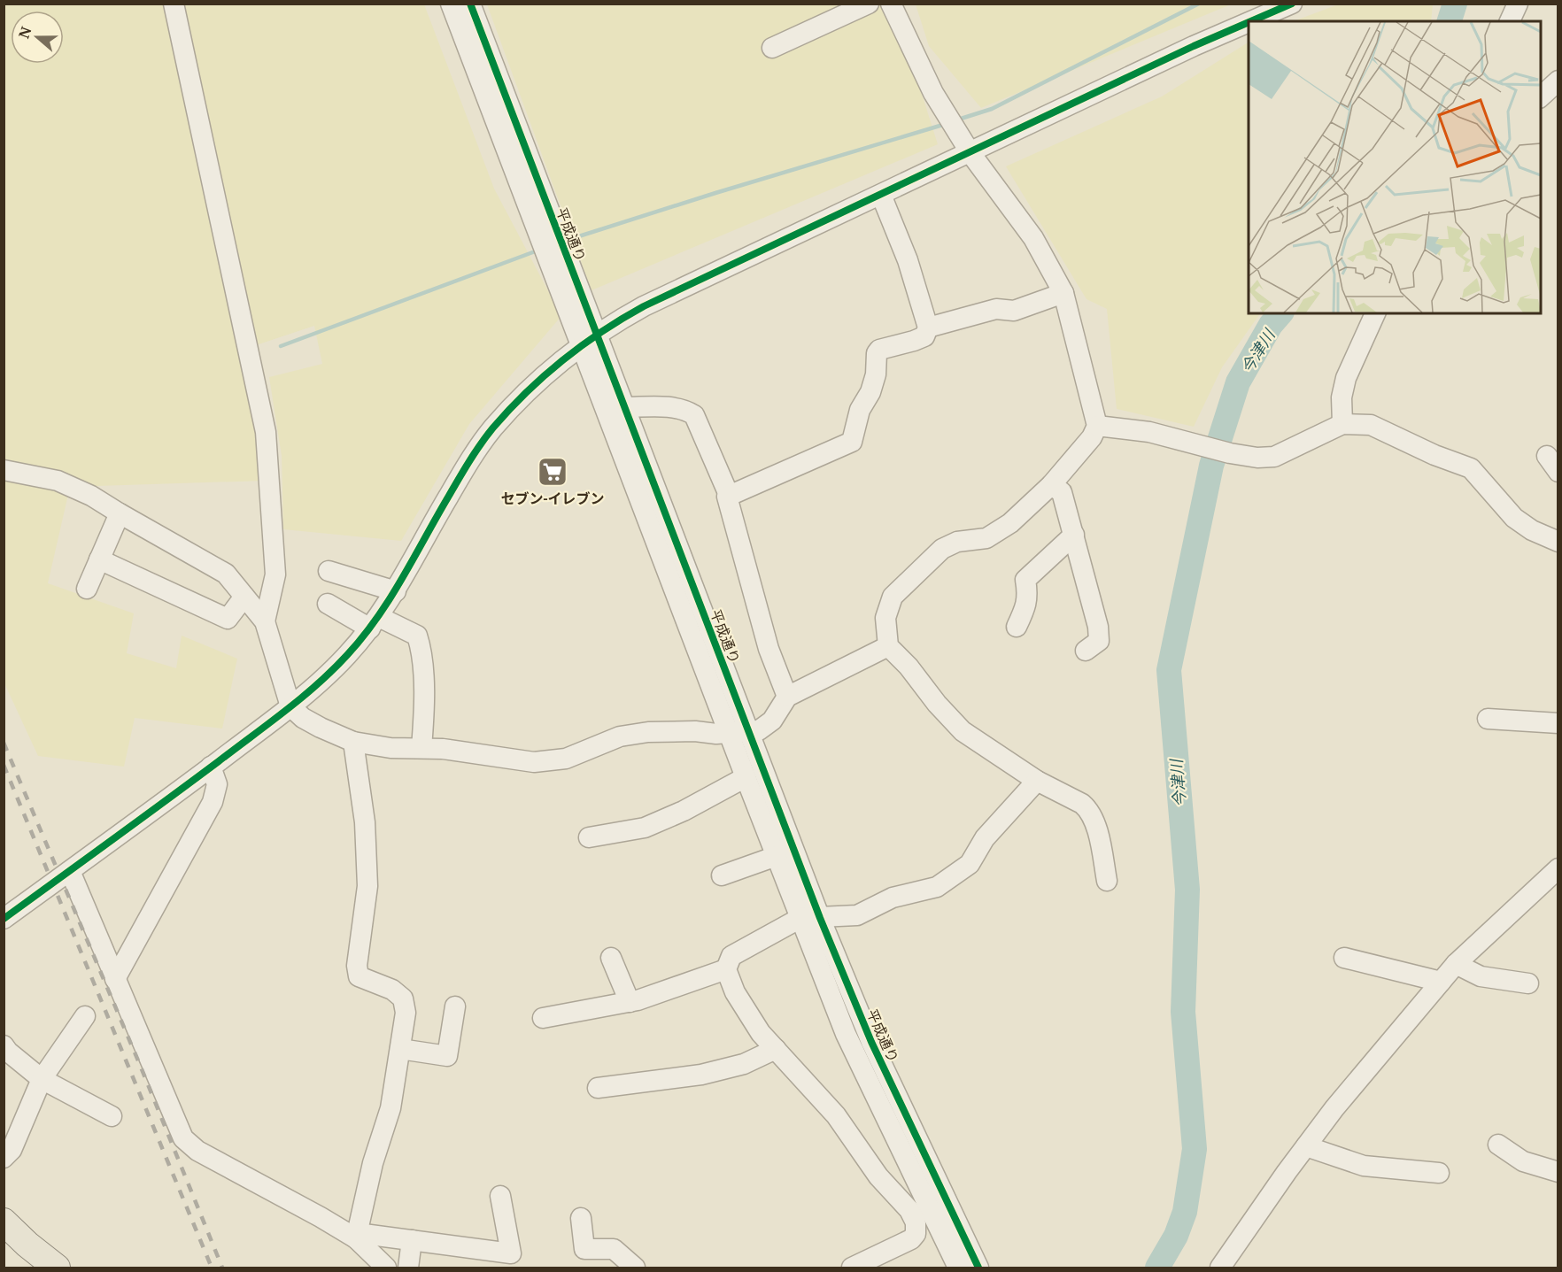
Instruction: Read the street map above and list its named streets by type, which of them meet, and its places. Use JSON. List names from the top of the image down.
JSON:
{
  "streets": {
    "street": ["平成通り"]
  },
  "water": ["今津川"],
  "places": {
    "supermarket": ["セブン-イレブン"]
  },
  "north": "left"
}
